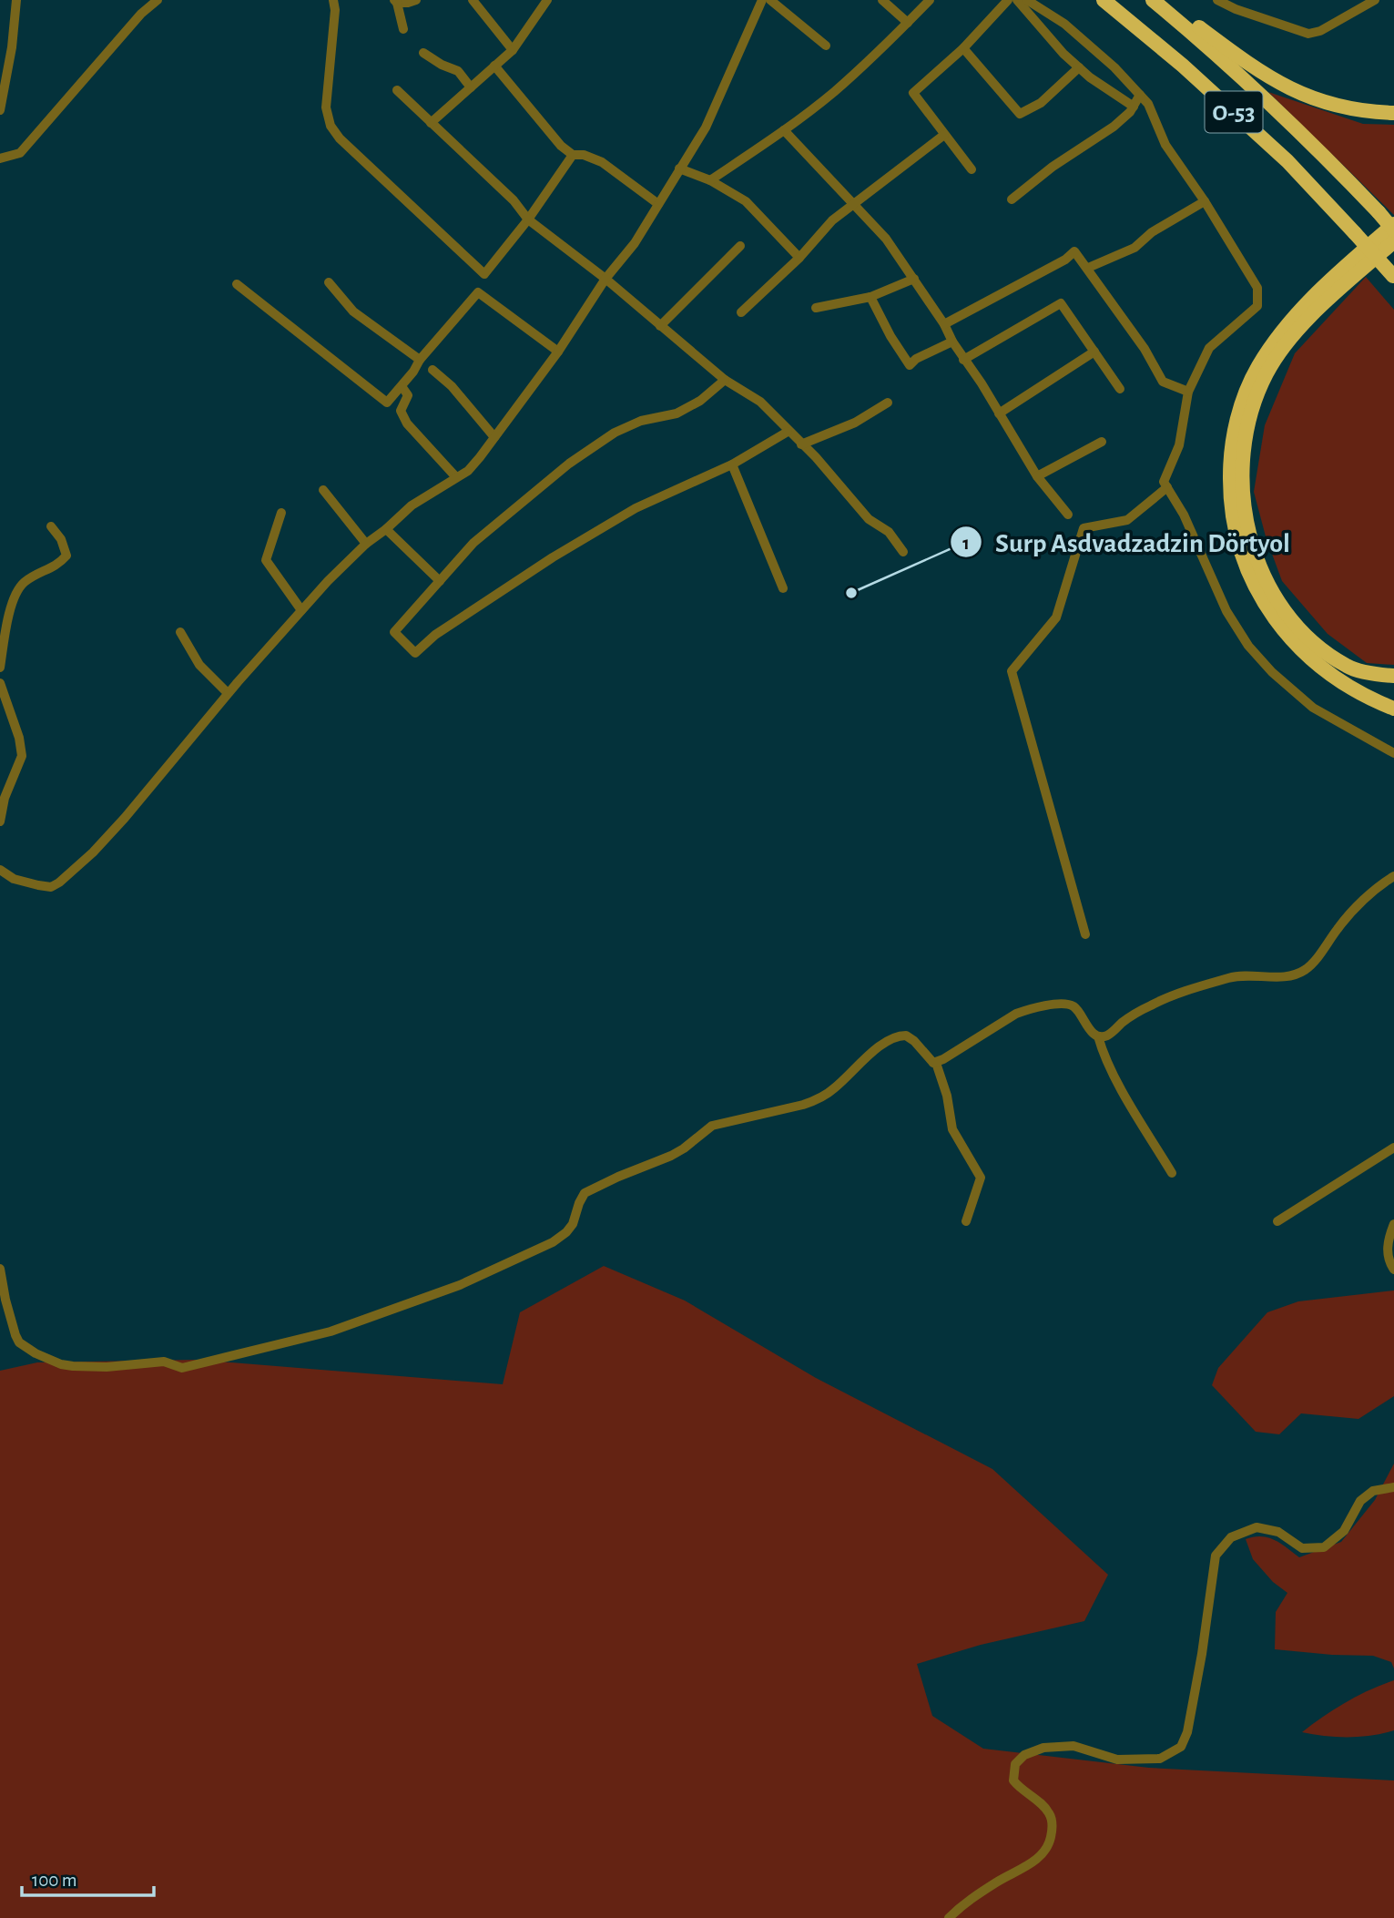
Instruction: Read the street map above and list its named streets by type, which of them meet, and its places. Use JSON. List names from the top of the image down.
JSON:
{
  "streets": {
    "highway": ["O-53"]
  },
  "places": ["Surp Asdvadzadzin Dörtyol"],
  "scale_bar": "100 m"
}
